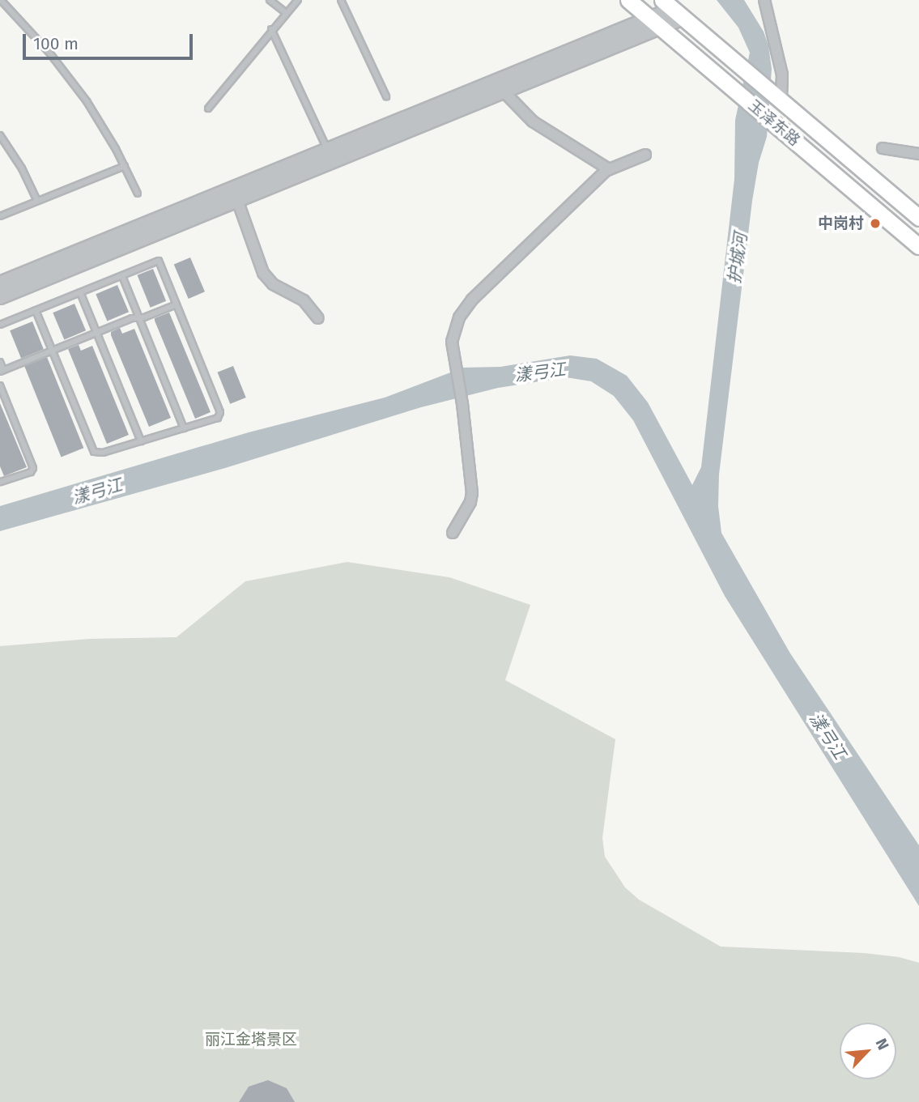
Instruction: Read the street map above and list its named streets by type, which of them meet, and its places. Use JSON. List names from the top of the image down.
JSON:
{
  "streets": {
    "main road": ["玉泽东路"]
  },
  "water": ["护城河", "漾弓江"],
  "parks": ["丽江金塔景区"],
  "places": ["中岗村"],
  "scale_bar": "100 m",
  "north": "top right"
}
